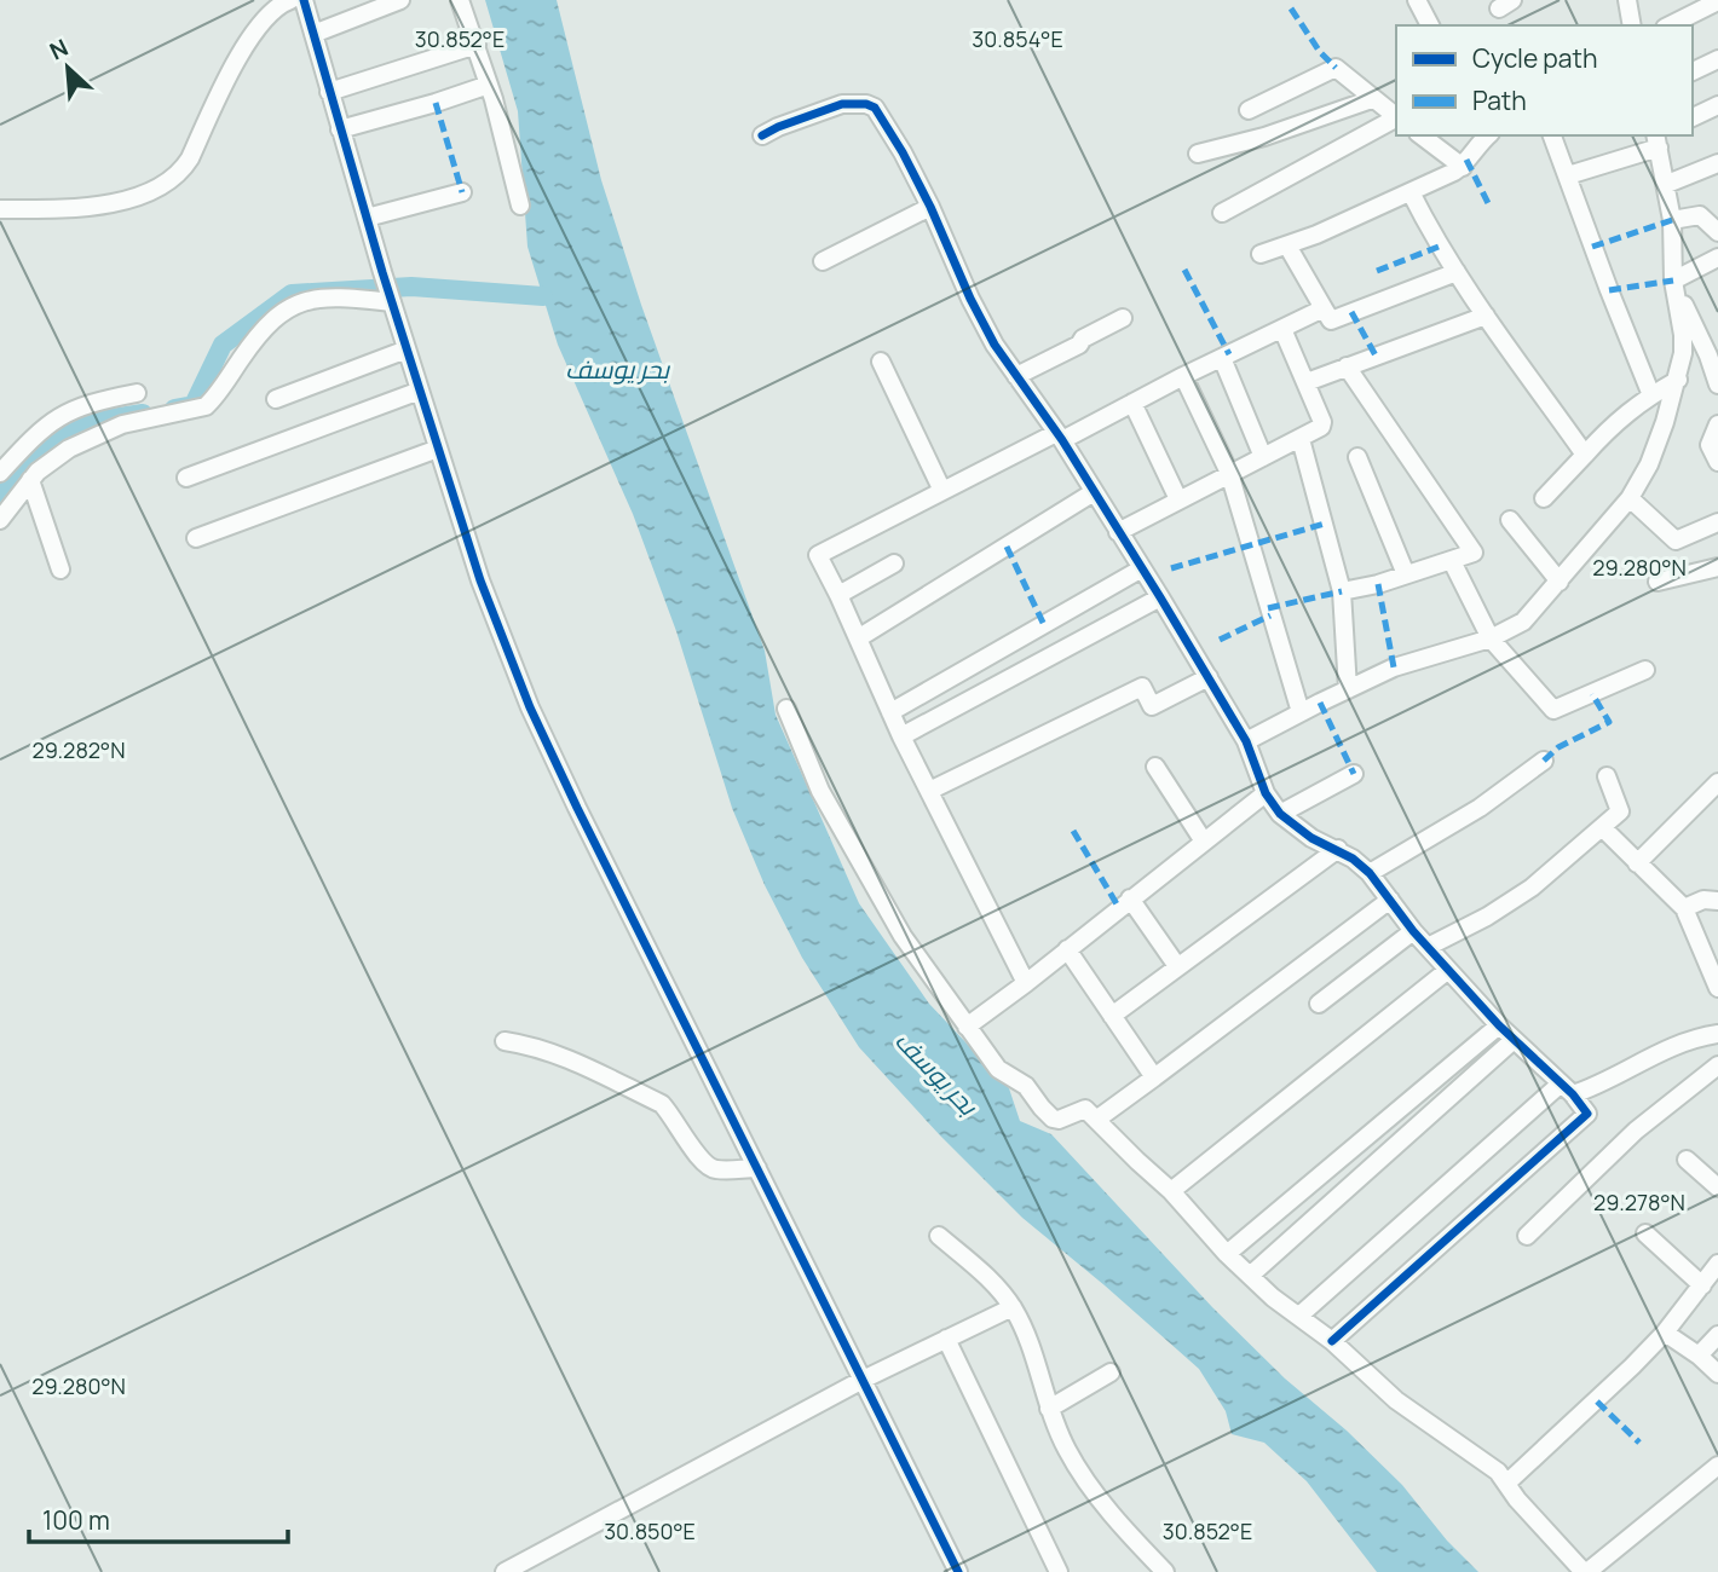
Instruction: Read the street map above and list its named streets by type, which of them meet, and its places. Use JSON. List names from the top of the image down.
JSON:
{
  "water": ["بحر يوسف"],
  "legend": ["Cycle path", "Path"],
  "scale_bar": "100 m",
  "north": "top left",
  "coordinates": [
    "30.852°E",
    "30.854°E",
    "29.280°N",
    "29.282°N",
    "29.278°N",
    "30.850°E"
  ]
}
